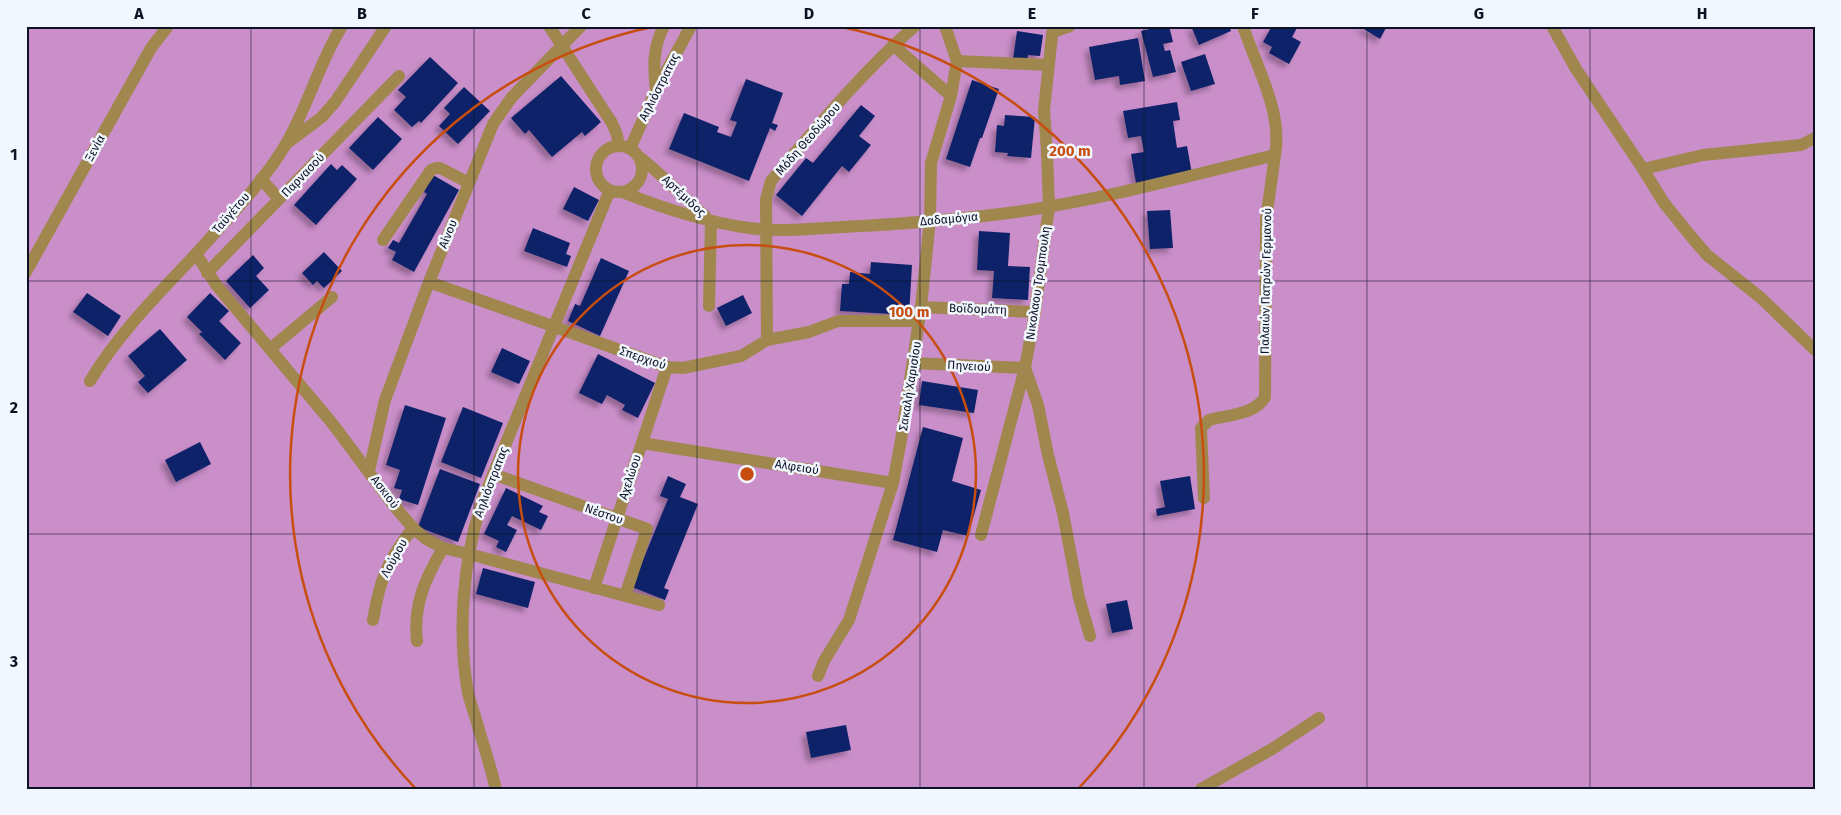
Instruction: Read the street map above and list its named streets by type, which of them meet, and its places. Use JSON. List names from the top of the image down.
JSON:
{
  "streets": {
    "street": [
      "Αηλιόστρατας",
      "Μόδη Θεοδώρου",
      "Ξενία",
      "Παρνασού",
      "Αρτέμιδος",
      "Ταϋγέτου",
      "Δαδαμόγια",
      "Αίνου",
      "Παλαιών Πατρών Γερμανού",
      "Νικολαου Τρομπουλη",
      "Βοϊδομάτη",
      "Σπερχιού",
      "Πηνειού",
      "Σακαλή Χαρισίου",
      "Αλφειού",
      "Αχελώου",
      "Ασκιού",
      "Νέστου",
      "Λούρου"
    ]
  },
  "crossings": [
    ["Αηλιόστρατας", "Αρτέμιδος"],
    ["Αηλιόστρατας", "Δαδαμόγια"],
    ["Αηλιόστρατας", "Σπερχιού"],
    ["Αηλιόστρατας", "Ασκιού"],
    ["Αηλιόστρατας", "Νέστου"],
    ["Μόδη Θεοδώρου", "Δαδαμόγια"],
    ["Μόδη Θεοδώρου", "Σπερχιού"],
    ["Παρνασού", "Ασκιού"],
    ["Αρτέμιδος", "Δαδαμόγια"],
    ["Ταϋγέτου", "Ασκιού"],
    ["Δαδαμόγια", "Παλαιών Πατρών Γερμανού"],
    ["Δαδαμόγια", "Νικολαου Τρομπουλη"],
    ["Δαδαμόγια", "Σακαλή Χαρισίου"],
    ["Αίνου", "Σπερχιού"],
    ["Αίνου", "Ασκιού"],
    ["Νικολαου Τρομπουλη", "Βοϊδομάτη"],
    ["Νικολαου Τρομπουλη", "Πηνειού"],
    ["Βοϊδομάτη", "Σακαλή Χαρισίου"],
    ["Σπερχιού", "Σακαλή Χαρισίου"],
    ["Σπερχιού", "Αχελώου"],
    ["Πηνειού", "Σακαλή Χαρισίου"],
    ["Σακαλή Χαρισίου", "Αλφειού"],
    ["Αλφειού", "Αχελώου"],
    ["Αχελώου", "Ασκιού"],
    ["Αχελώου", "Νέστου"],
    ["Ασκιού", "Νέστου"],
    ["Ασκιού", "Λούρου"]
  ],
  "grid": {
    "columns": [
      "A",
      "B",
      "C",
      "D",
      "E",
      "F",
      "G",
      "H"
    ],
    "rows": ["1", "2", "3"]
  },
  "rings": ["200 m", "100 m"]
}
